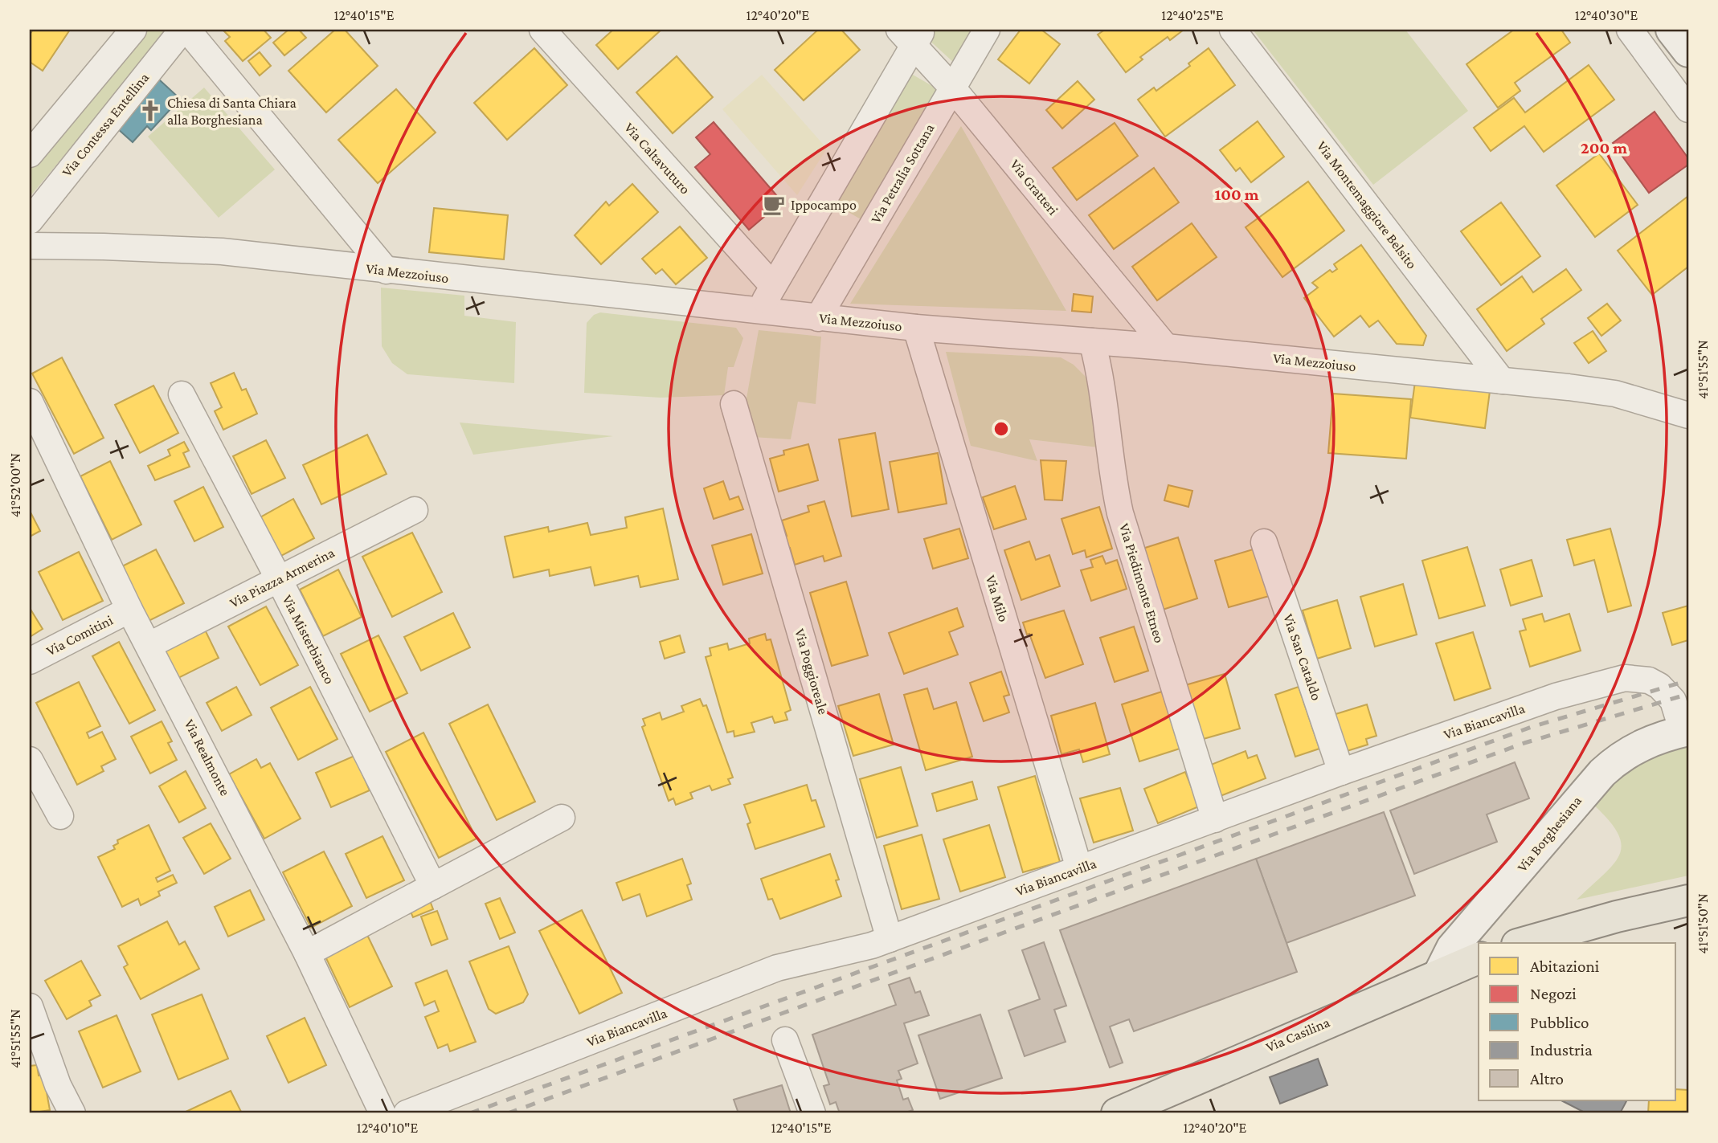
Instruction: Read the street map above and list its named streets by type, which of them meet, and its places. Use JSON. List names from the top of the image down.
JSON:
{
  "streets": {
    "main road": ["Via Casilina"],
    "street": [
      "Via Contessa Entellina",
      "Via Caltavuturo",
      "Via Petralia Sottana",
      "Via Gratteri",
      "Via Montemaggiore Belsito",
      "Via Mezzoiuso",
      "Via Piazza Armerina",
      "Via Piedimonte Etneo",
      "Via Milo",
      "Via Comitini",
      "Via Misterbianco",
      "Via San Cataldo",
      "Via Poggioreale",
      "Via Biancavilla",
      "Via Realmonte",
      "Via Borghesiana"
    ]
  },
  "crossings": [
    ["Via Petralia Sottana", "Via Gratteri"],
    ["Via Petralia Sottana", "Via Mezzoiuso"],
    ["Via Gratteri", "Via Mezzoiuso"],
    ["Via Montemaggiore Belsito", "Via Mezzoiuso"],
    ["Via Mezzoiuso", "Via Piedimonte Etneo"],
    ["Via Mezzoiuso", "Via Milo"],
    ["Via Piazza Armerina", "Via Misterbianco"],
    ["Via Piazza Armerina", "Via Realmonte"],
    ["Via Piedimonte Etneo", "Via Biancavilla"],
    ["Via Milo", "Via Biancavilla"],
    ["Via Comitini", "Via Realmonte"],
    ["Via San Cataldo", "Via Biancavilla"],
    ["Via Poggioreale", "Via Biancavilla"],
    ["Via Biancavilla", "Via Borghesiana"],
    ["Via Borghesiana", "Via Casilina"]
  ],
  "places": {
    "church": ["Chiesa di Santa Chiara alla Borghesiana"],
    "cafe": ["Ippocampo"]
  },
  "legend": [
    "Abitazioni",
    "Negozi",
    "Pubblico",
    "Industria",
    "Altro"
  ],
  "coordinates": [
    "12°40'15\"E",
    "12°40'20\"E",
    "12°40'25\"E",
    "12°40'30\"E",
    "41°51'55\"N",
    "41°52'00\"N",
    "41°51'50\"N",
    "12°40'10\"E"
  ],
  "rings": ["200 m", "100 m"]
}
